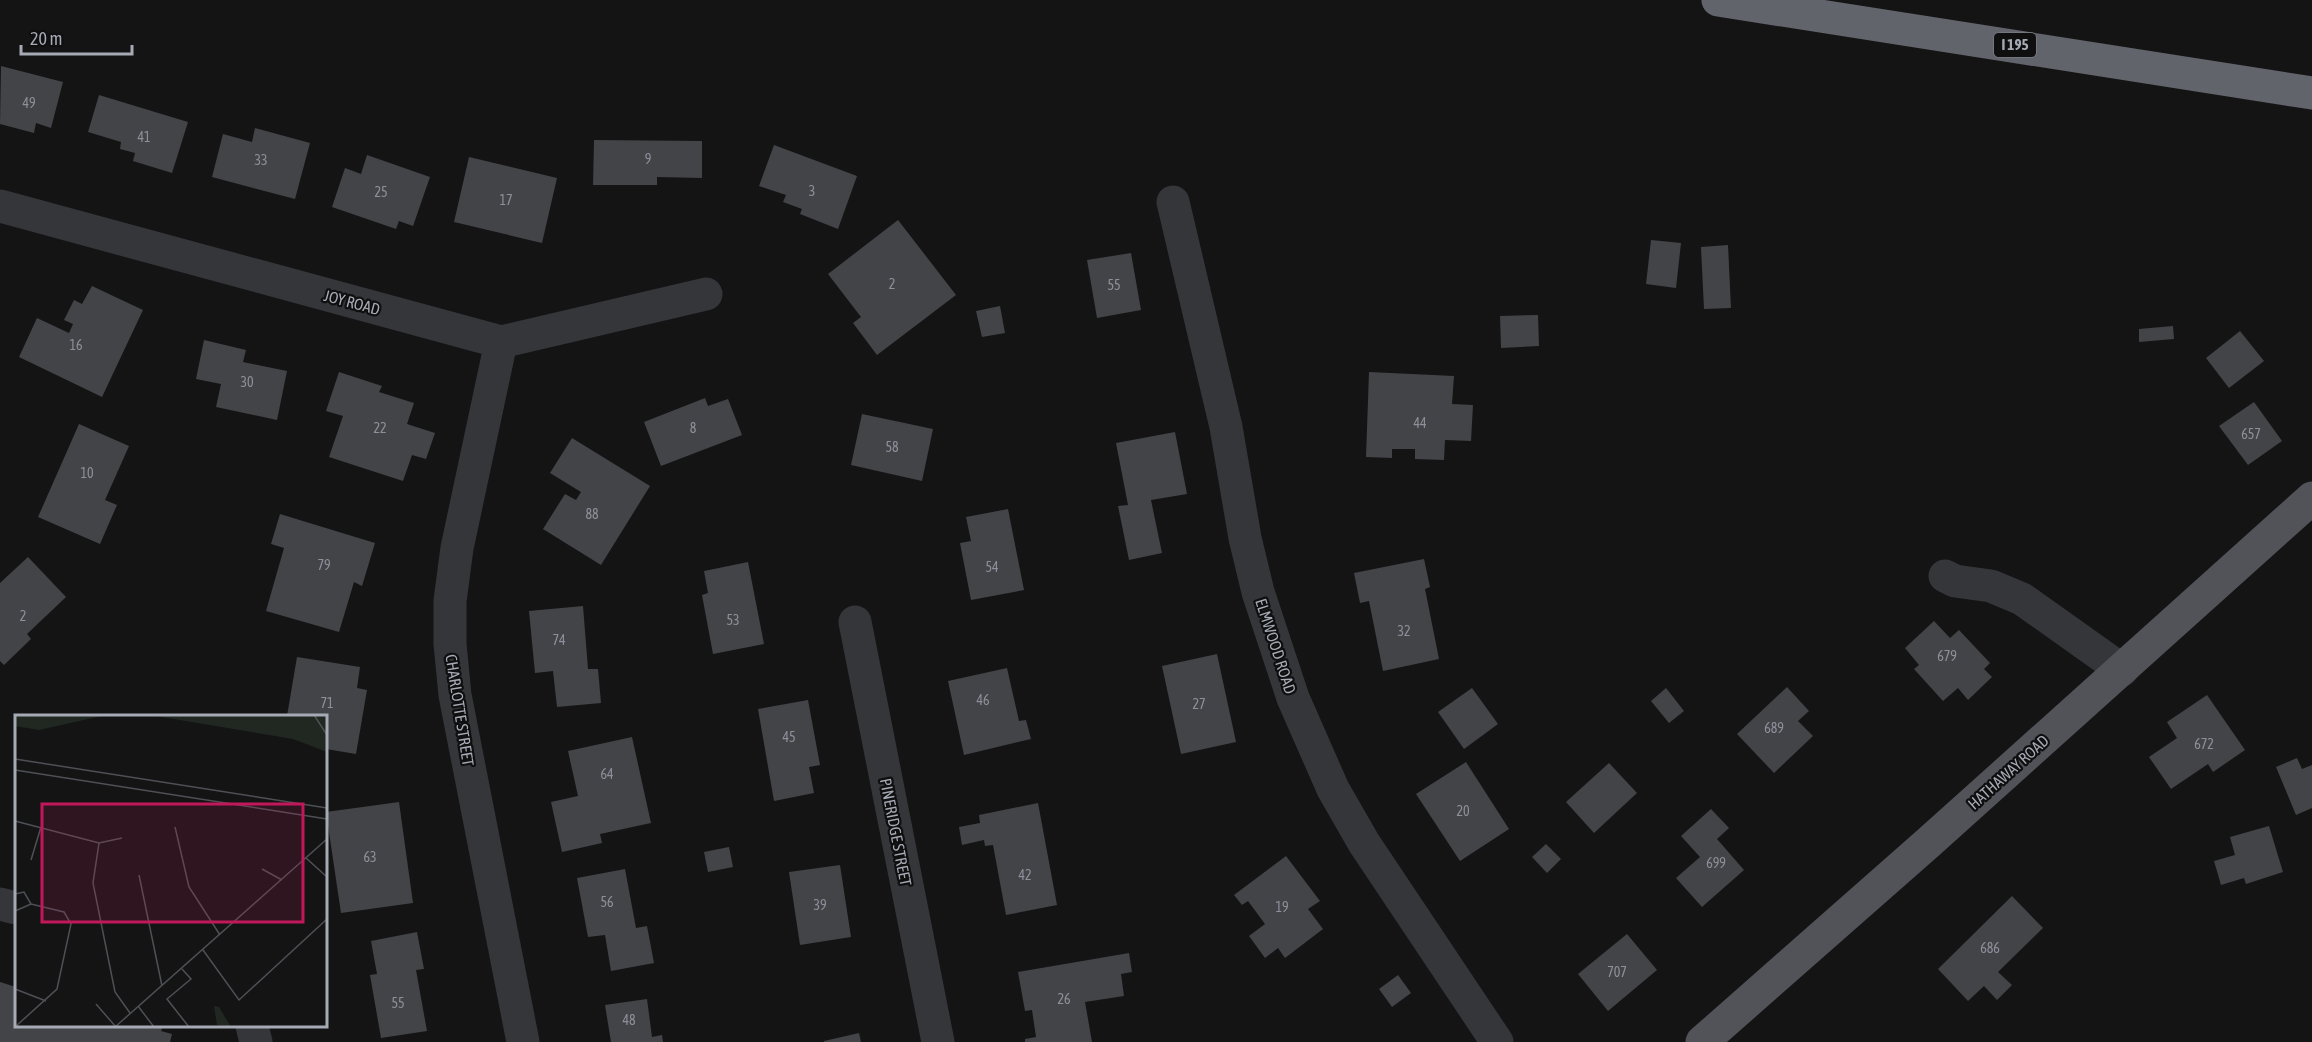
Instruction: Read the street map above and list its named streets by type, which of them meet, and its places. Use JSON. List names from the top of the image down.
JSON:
{
  "streets": {
    "highway": ["I 195"],
    "main road": ["HATHAWAY ROAD"],
    "street": [
      "JOY ROAD",
      "ELMWOOD ROAD",
      "CHARLOTTE STREET",
      "PINERIDGE STREET"
    ]
  },
  "crossings": [
    ["JOY ROAD", "CHARLOTTE STREET"]
  ],
  "house_numbers": [
    "49",
    "41",
    "9",
    "33",
    "3",
    "25",
    "17",
    "2",
    "55",
    "16",
    "30",
    "44",
    "22",
    "8",
    "657",
    "58",
    "10",
    "88",
    "79",
    "54",
    "2",
    "53",
    "32",
    "74",
    "679",
    "46",
    "71",
    "27",
    "689",
    "45",
    "672",
    "64",
    "20",
    "63",
    "699",
    "42",
    "56",
    "39",
    "19",
    "686",
    "707",
    "26",
    "55",
    "48"
  ],
  "scale_bar": "20 m"
}
